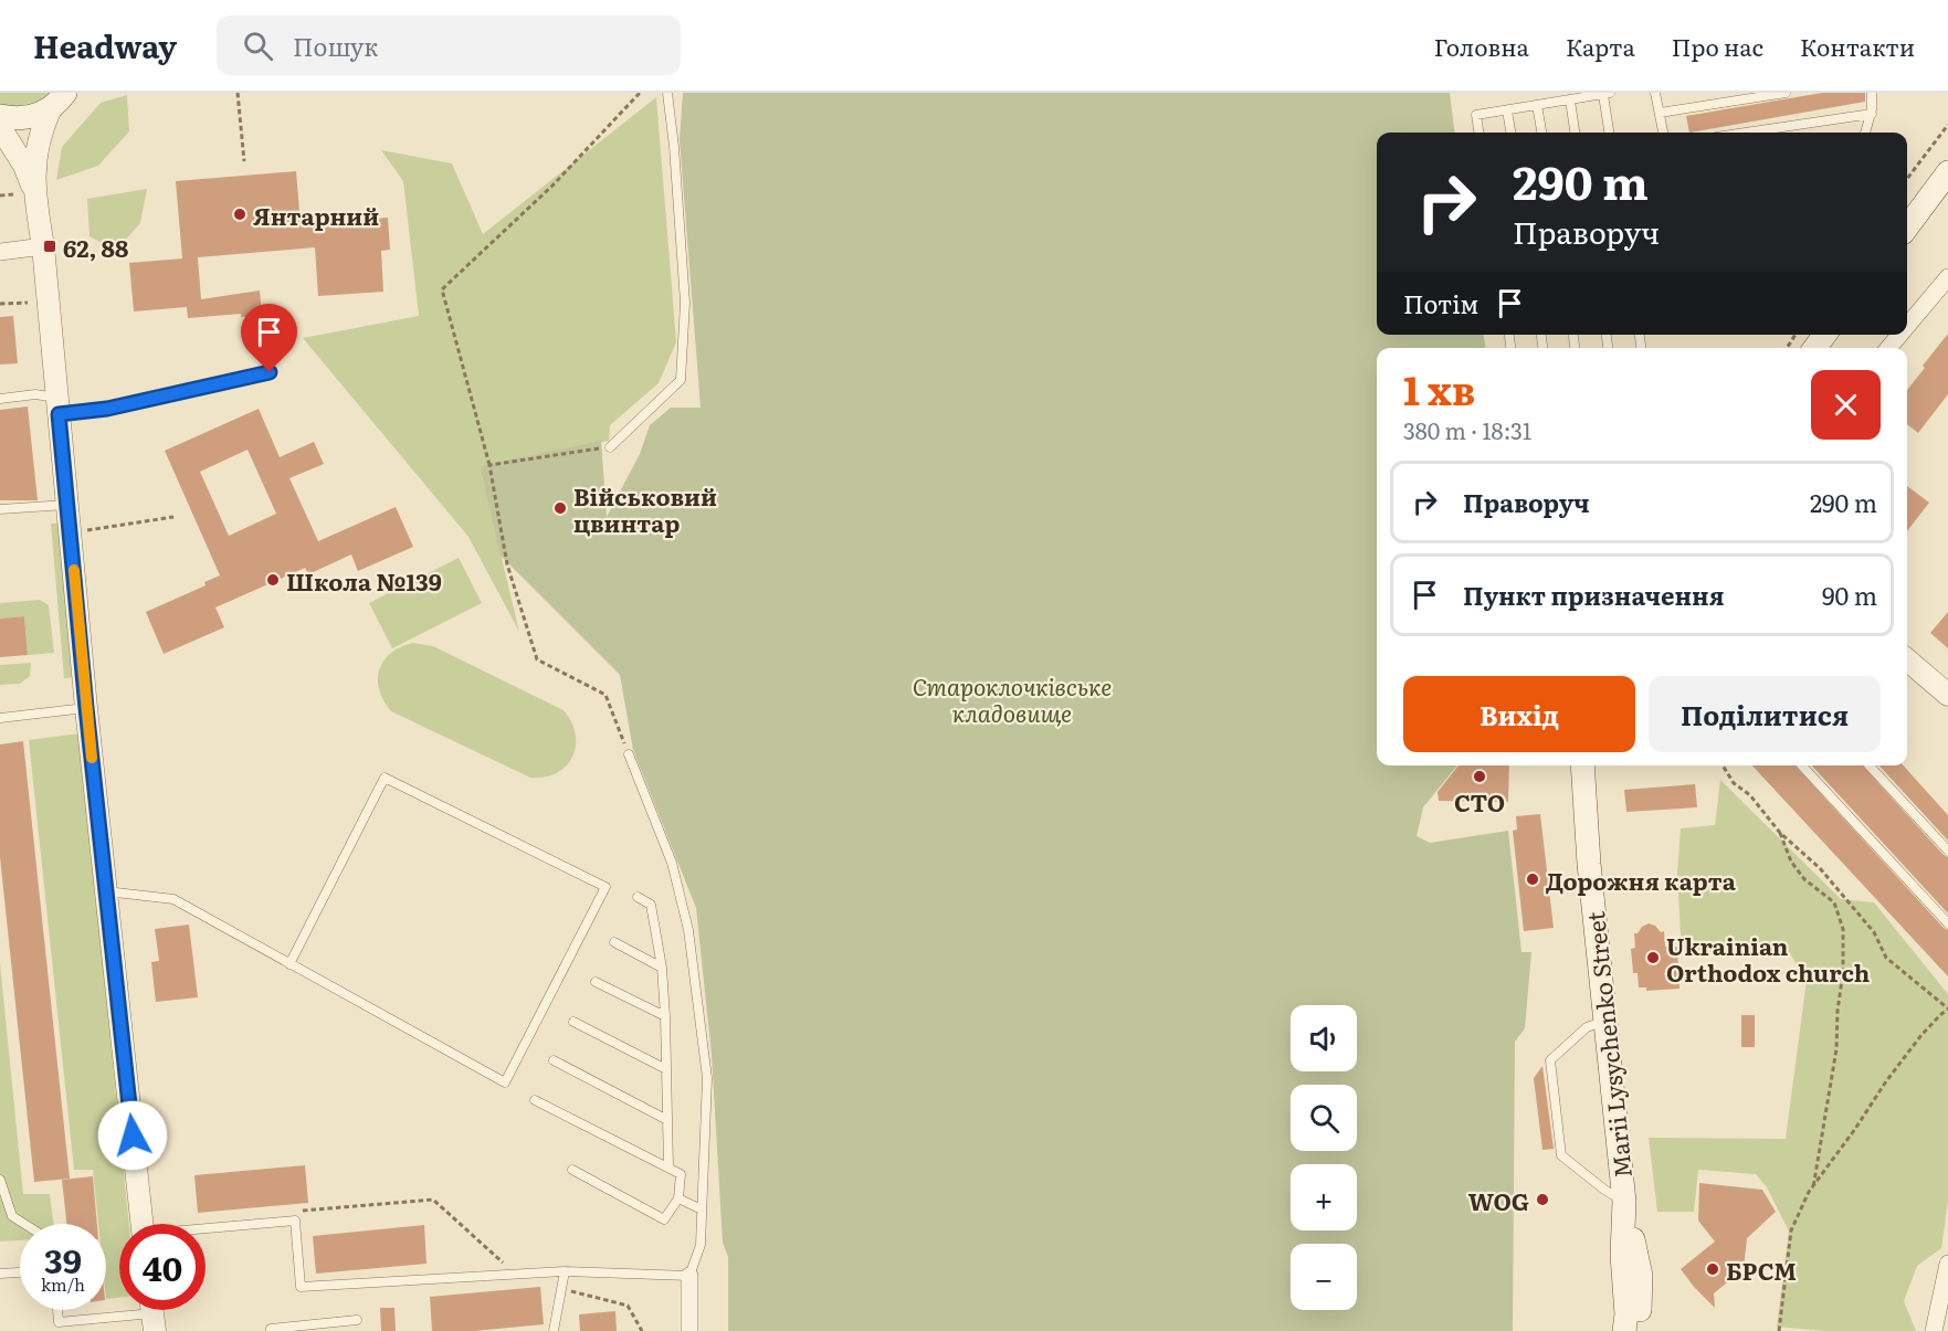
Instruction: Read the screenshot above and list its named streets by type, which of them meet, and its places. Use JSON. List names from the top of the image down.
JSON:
{
  "streets": {
    "main road": ["Marii Lysychenko Street"]
  },
  "parks": ["Староклочківське кладовище"],
  "places": {
    "other": [
      "Янтарний",
      "Військовий цвинтар",
      "Школа №139",
      "СТО",
      "Дорожня карта",
      "Ukrainian Orthodox church",
      "WOG",
      "БРСМ"
    ],
    "transit": ["62, 88"]
  },
  "page": {
    "header": "Headway",
    "search": "Пошук",
    "nav": [
      "Головна",
      "Карта",
      "Про нас",
      "Контакти"
    ],
    "turn": ["290 m", "Праворуч"],
    "then": "Потім",
    "heading": ["1 хв", "380 m · 18:31"],
    "list": [
      {
        "name": "Праворуч",
        "value": "290 m"
      },
      {
        "name": "Пункт призначення",
        "value": "90 m"
      }
    ],
    "buttons": ["Вихід", "Поділитися"],
    "map_buttons": ["+", "−"],
    "speed": "39 km/h",
    "limit": "40"
  }
}
